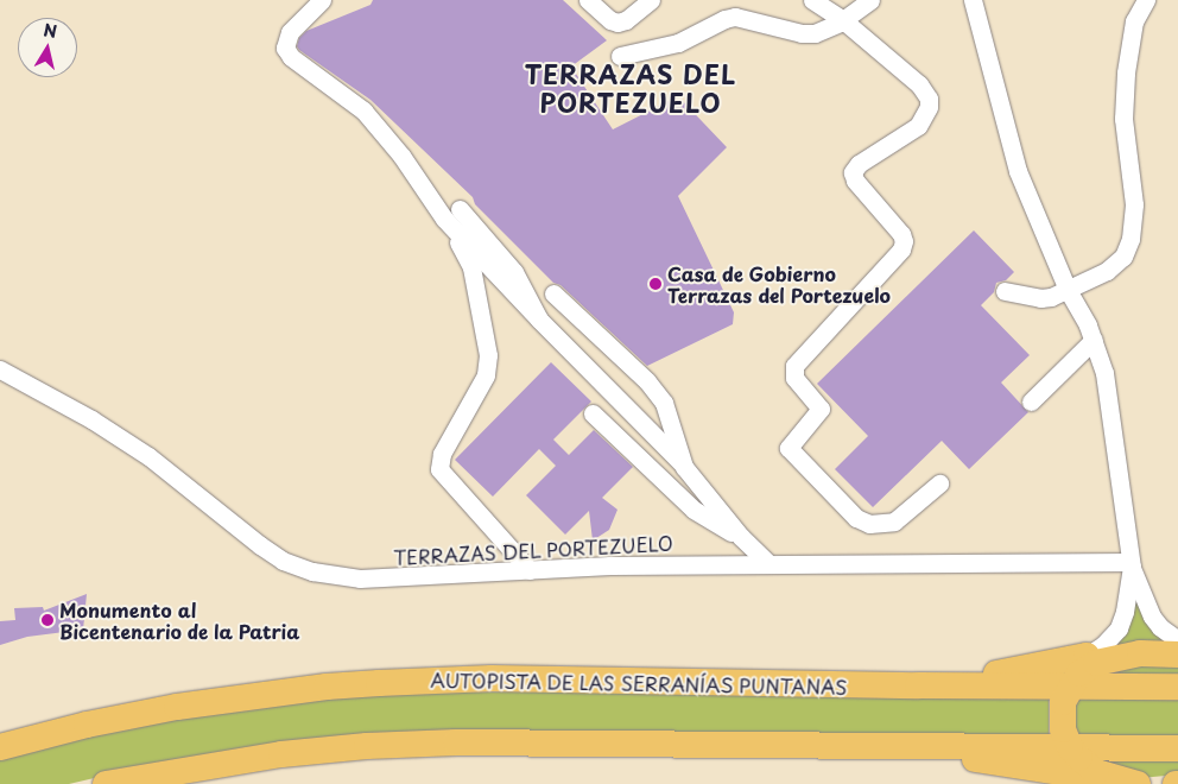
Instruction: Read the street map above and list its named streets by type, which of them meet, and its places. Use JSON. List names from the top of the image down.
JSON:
{
  "streets": {
    "highway": ["AUTOPISTA DE LAS SERRANÍAS PUNTANAS"],
    "street": ["TERRAZAS DEL PORTEZUELO"]
  },
  "districts": ["TERRAZAS DEL PORTEZUELO"],
  "places": ["Casa de Gobierno Terrazas del Portezuelo", "Monumento al Bicentenario de la Patria"],
  "north": "top"
}
